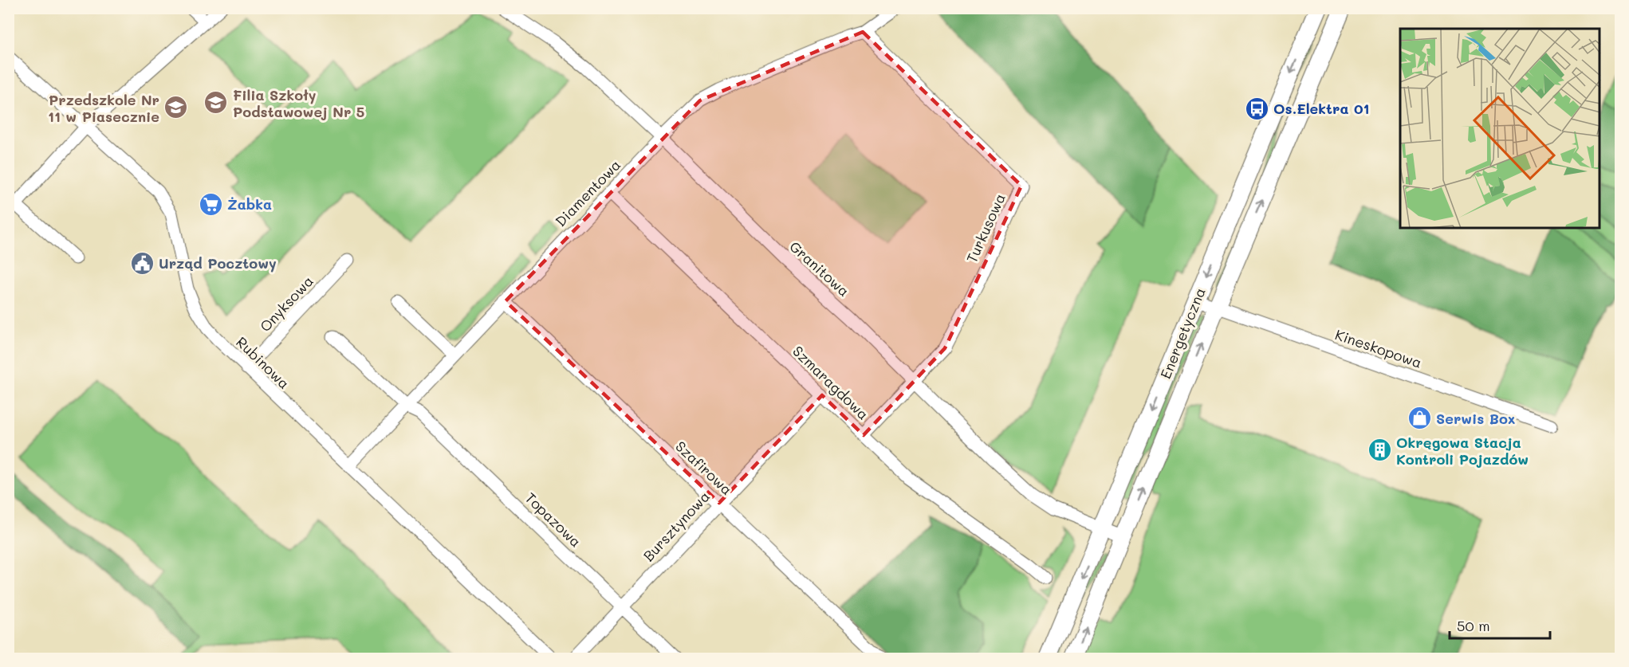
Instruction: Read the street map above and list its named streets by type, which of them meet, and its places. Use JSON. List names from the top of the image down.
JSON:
{
  "streets": {
    "street": [
      "Diamentowa",
      "Turkusowa",
      "Granitowa",
      "Onyksowa",
      "Energetyczna",
      "Kineskopowa",
      "Rubinowa",
      "Szmaragdowa",
      "Szafirowa",
      "Topazowa",
      "Bursztynowa"
    ]
  },
  "crossings": [
    ["Diamentowa", "Turkusowa"],
    ["Diamentowa", "Granitowa"],
    ["Diamentowa", "Rubinowa"],
    ["Diamentowa", "Szmaragdowa"],
    ["Diamentowa", "Szafirowa"],
    ["Diamentowa", "Topazowa"],
    ["Turkusowa", "Granitowa"],
    ["Turkusowa", "Szmaragdowa"],
    ["Granitowa", "Energetyczna"],
    ["Onyksowa", "Rubinowa"],
    ["Energetyczna", "Kineskopowa"],
    ["Szmaragdowa", "Bursztynowa"],
    ["Szafirowa", "Bursztynowa"],
    ["Topazowa", "Bursztynowa"]
  ],
  "places": {
    "school or university": ["Filia Szkoły Podstawowej Nr 5", "Przedszkole Nr 11 w Piasecznie"],
    "bus stop": ["Os.Elektra 01"],
    "supermarket": ["Żabka"],
    "public building": ["Urząd Pocztowy"],
    "shop": ["Serwis Box"],
    "building": ["Okręgowa Stacja Kontroli Pojazdów"]
  },
  "scale_bar": "50 m"
}
